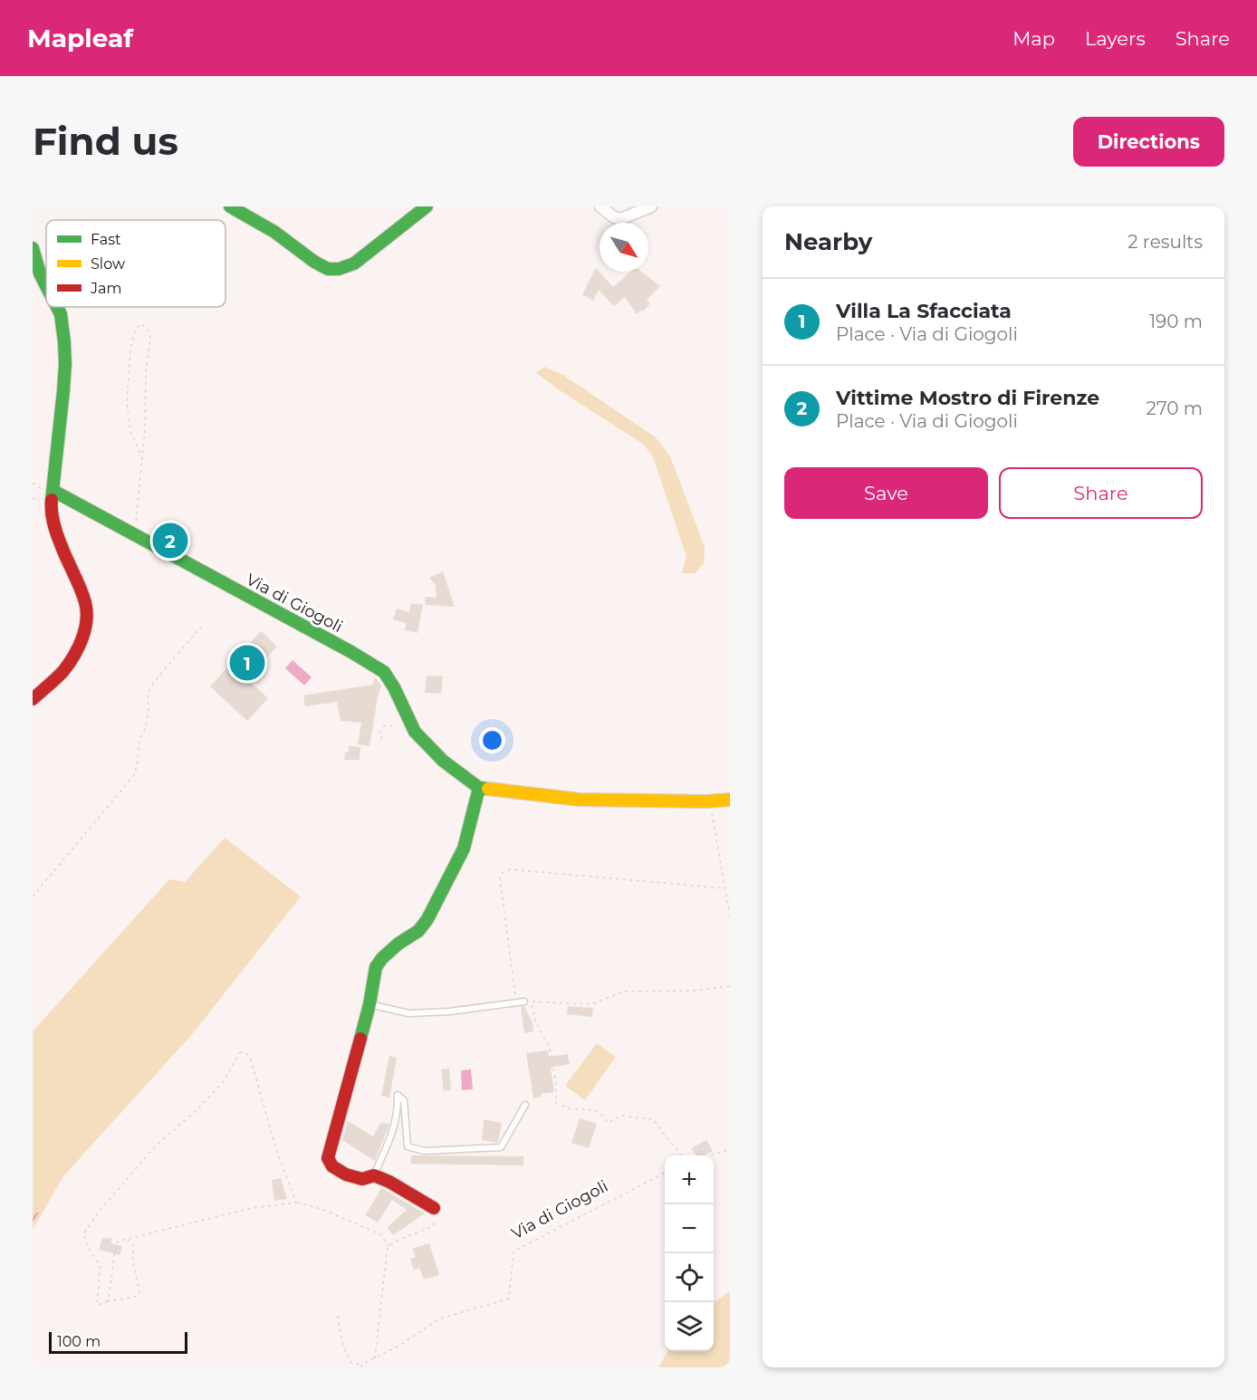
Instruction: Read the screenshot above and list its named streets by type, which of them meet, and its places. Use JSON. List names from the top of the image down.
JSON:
{
  "streets": {
    "street": ["Via di Giogoli"]
  },
  "legend": ["Fast", "Slow", "Jam"],
  "scale_bar": "100 m",
  "north": "bottom right",
  "page": {
    "header": "Mapleaf",
    "nav": ["Map", "Layers", "Share"],
    "buttons": [
      "Directions",
      ["Save", "Share"]
    ],
    "title": "Find us",
    "heading": ["Nearby", "2 results"],
    "list": [
      {
        "mark": "1",
        "name": "Villa La Sfacciata",
        "note": "Place · Via di Giogoli",
        "value": "190 m"
      },
      {
        "mark": "2",
        "name": "Vittime Mostro di Firenze",
        "note": "Place · Via di Giogoli",
        "value": "270 m"
      }
    ],
    "pins": ["2", "1"],
    "map_buttons": ["+", "−"],
    "scale": "100 m"
  }
}
